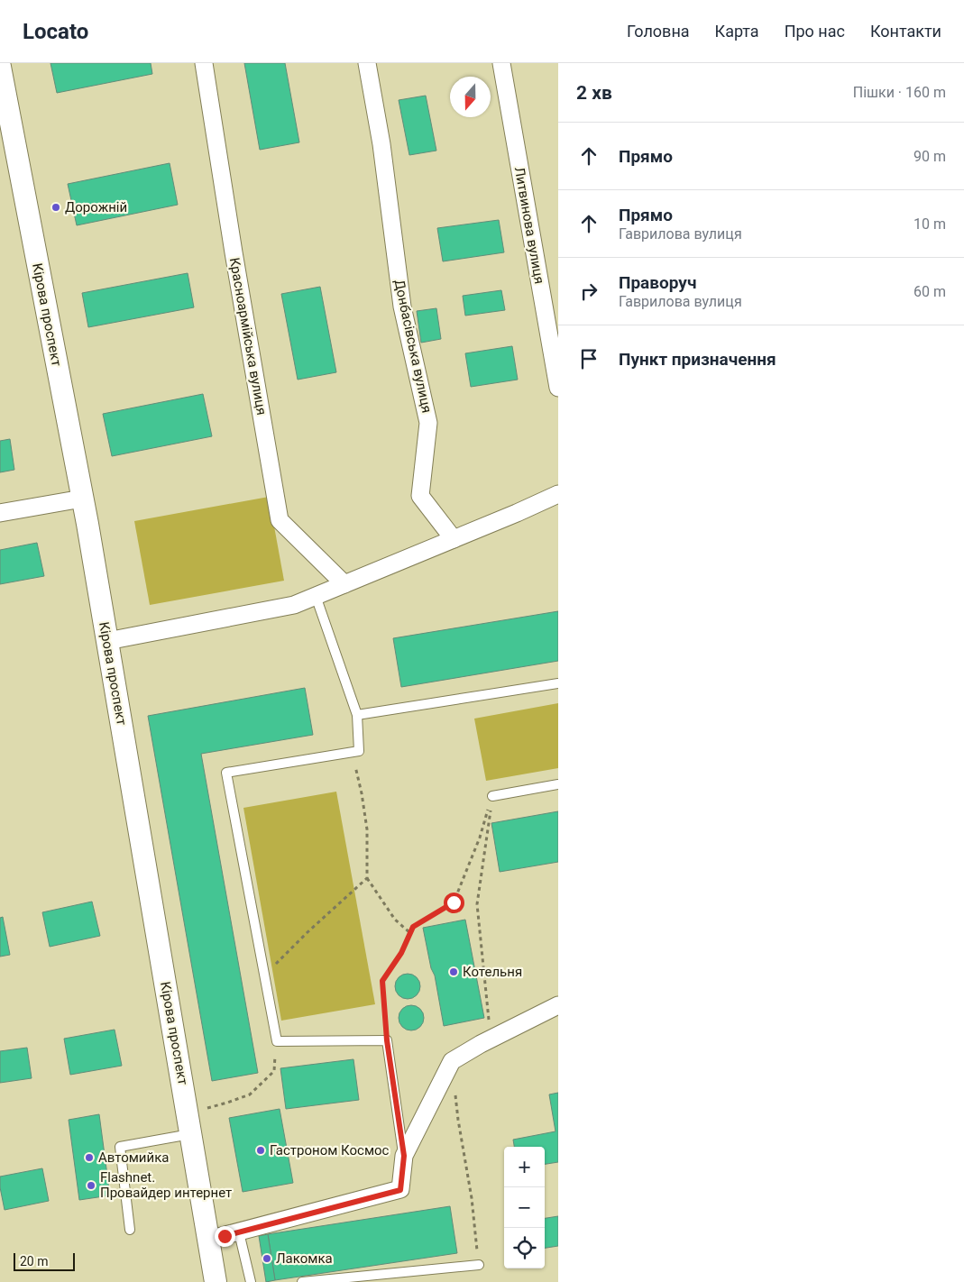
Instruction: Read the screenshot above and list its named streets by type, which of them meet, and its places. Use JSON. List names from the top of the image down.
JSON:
{
  "streets": {
    "street": [
      "Литвинова вулиця",
      "Кірова проспект",
      "Красноармійська вулиця",
      "Донбасівська вулиця"
    ]
  },
  "places": [
    "Дорожній",
    "Котельня",
    "Гастроном Космос",
    "Автомийка",
    "Flashnet. Провайдер интернет",
    "Лакомка"
  ],
  "scale_bar": "20 m",
  "north": "bottom",
  "page": {
    "header": "Locato",
    "nav": [
      "Головна",
      "Карта",
      "Про нас",
      "Контакти"
    ],
    "heading": ["2 хв", "Пішки · 160 m"],
    "list": [
      ["Прямо", "90 m"],
      ["Прямо", "Гаврилова вулиця", "10 m"],
      ["Праворуч", "Гаврилова вулиця", "60 m"],
      "Пункт призначення"
    ],
    "map_buttons": ["+", "−"],
    "scale": "20 m"
  }
}
